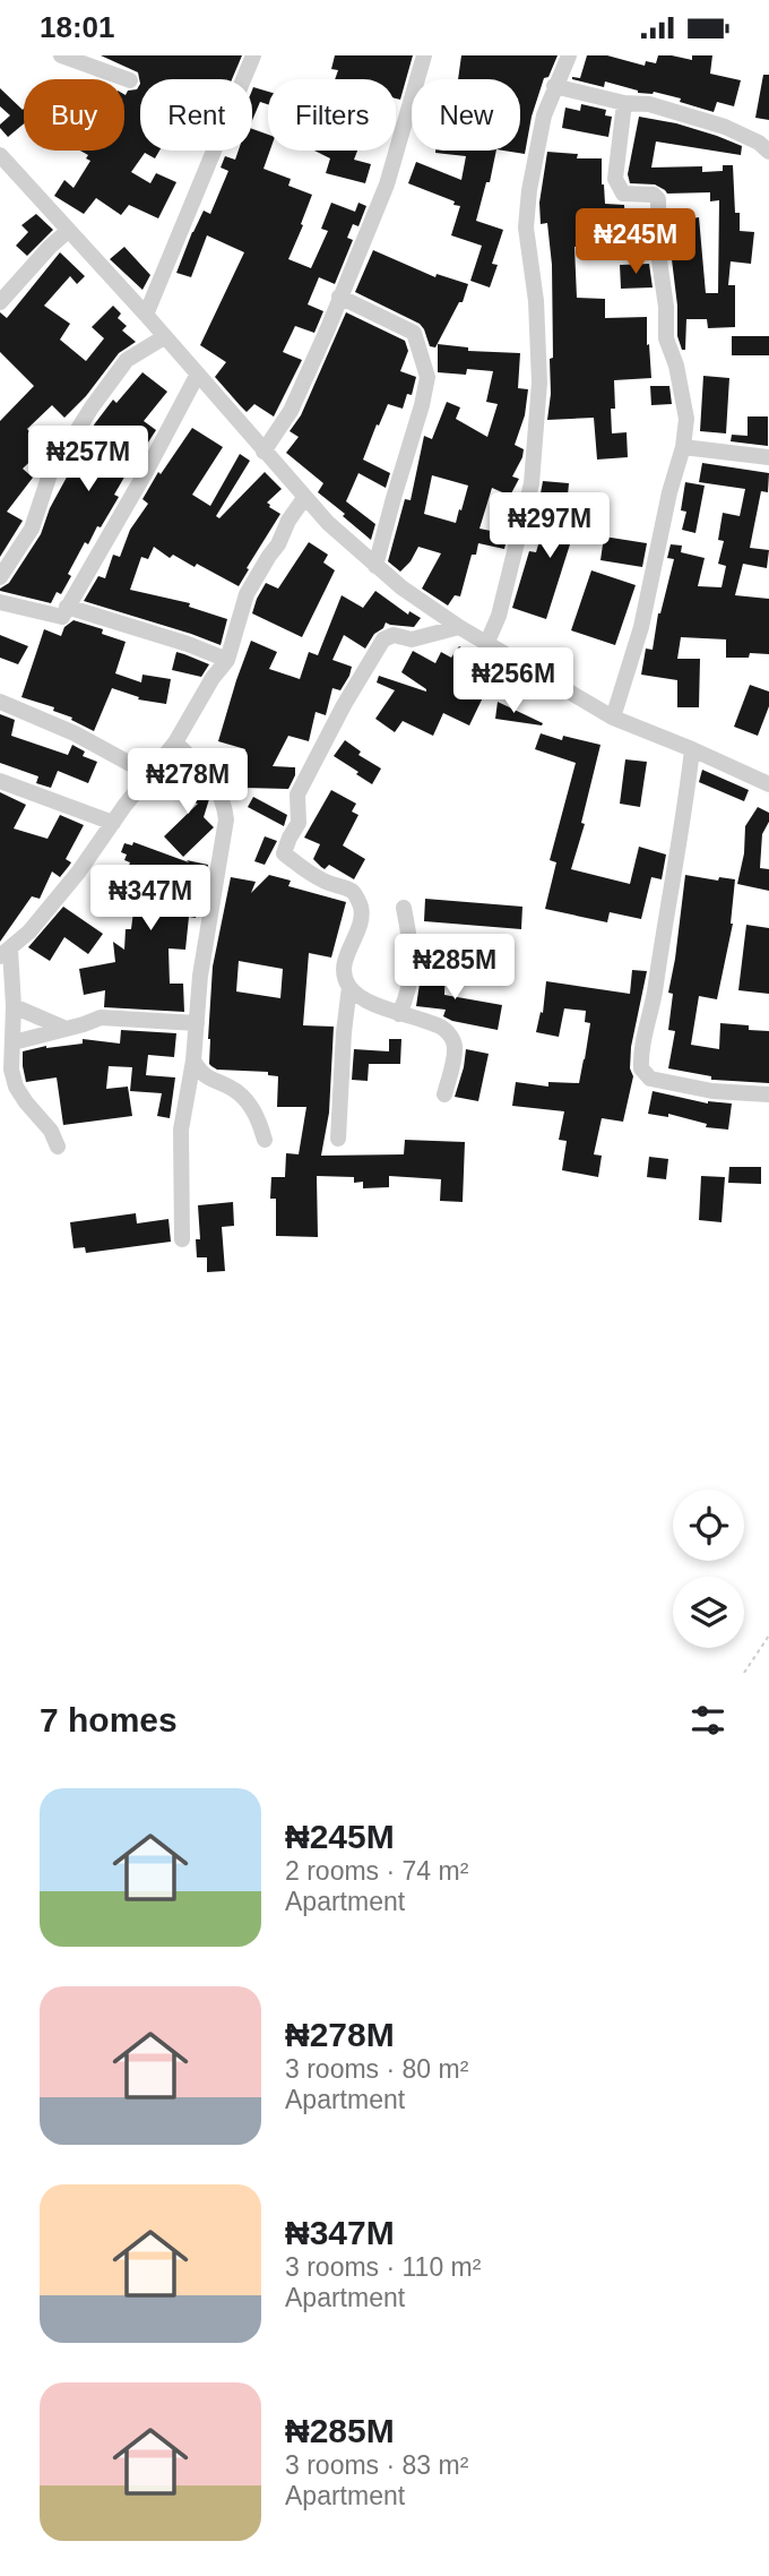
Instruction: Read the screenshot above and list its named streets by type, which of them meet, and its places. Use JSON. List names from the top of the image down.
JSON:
{
  "page": {
    "status": "18:01",
    "chip": [
      "Buy",
      "Rent",
      "Filters",
      "New"
    ],
    "price": [
      "₦245M",
      "₦257M",
      "₦297M",
      "₦256M",
      "₦278M",
      "₦347M",
      "₦285M"
    ],
    "heading": "7 homes",
    "list": [
      {
        "name": "₦245M",
        "note": "2 rooms · 74 m² · Apartment"
      },
      {
        "name": "₦278M",
        "note": "3 rooms · 80 m² · Apartment"
      },
      {
        "name": "₦347M",
        "note": "3 rooms · 110 m² · Apartment"
      },
      {
        "name": "₦285M",
        "note": "3 rooms · 83 m² · Apartment"
      }
    ]
  }
}
